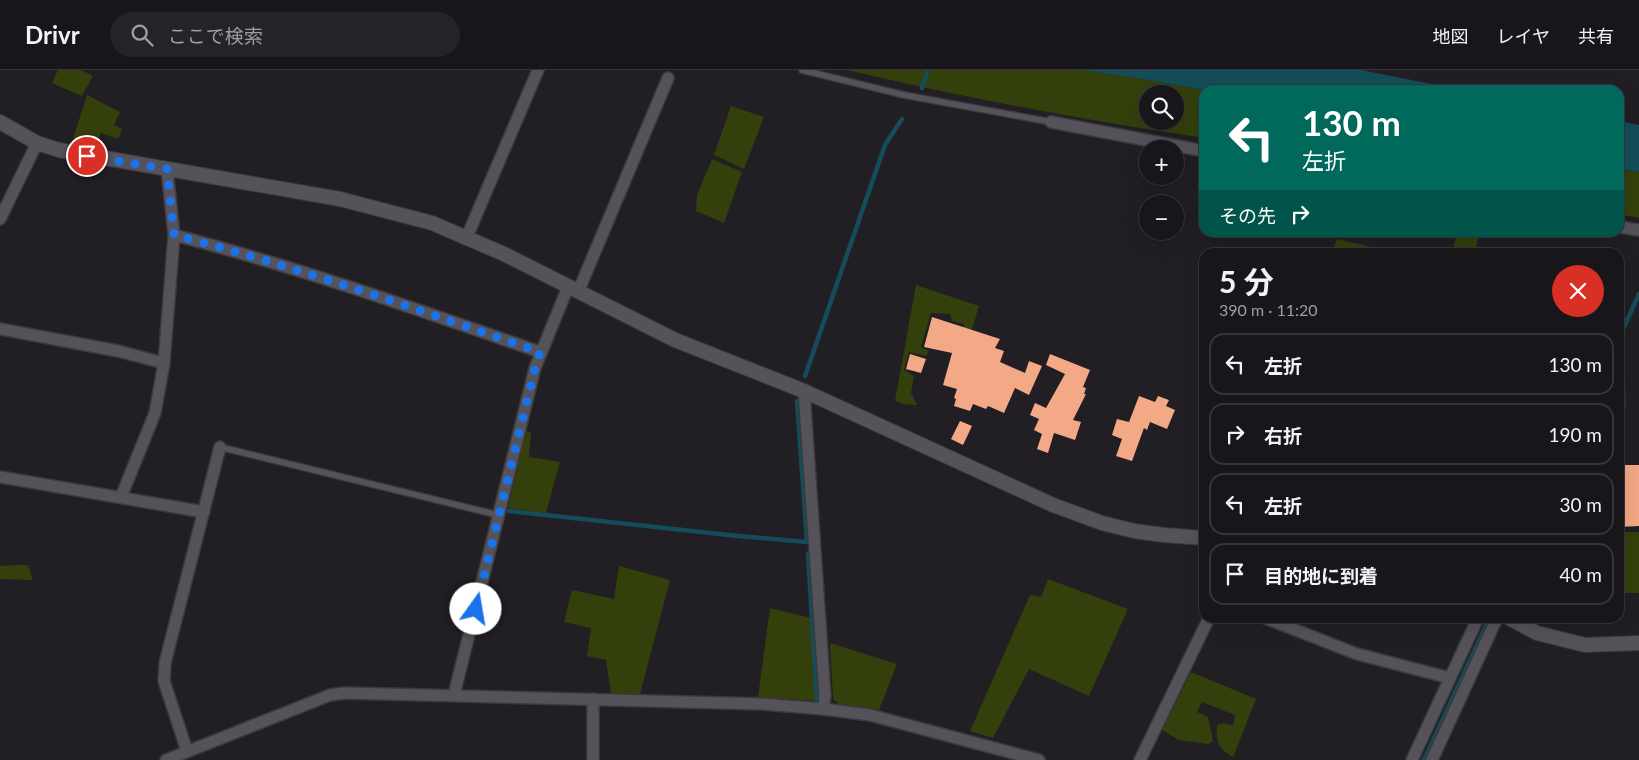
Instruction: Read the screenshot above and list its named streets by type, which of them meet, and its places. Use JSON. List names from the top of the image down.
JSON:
{
  "page": {
    "header": "Drivr",
    "search": "ここで検索",
    "nav": ["地図", "レイヤ", "共有"],
    "map_buttons": ["+", "−"],
    "turn": ["130 m", "左折"],
    "then": "その先",
    "heading": ["5 分", "390 m · 11:20"],
    "list": [
      {
        "name": "左折",
        "value": "130 m"
      },
      {
        "name": "右折",
        "value": "190 m"
      },
      {
        "name": "左折",
        "value": "30 m"
      },
      {
        "name": "目的地に到着",
        "value": "40 m"
      }
    ]
  }
}
